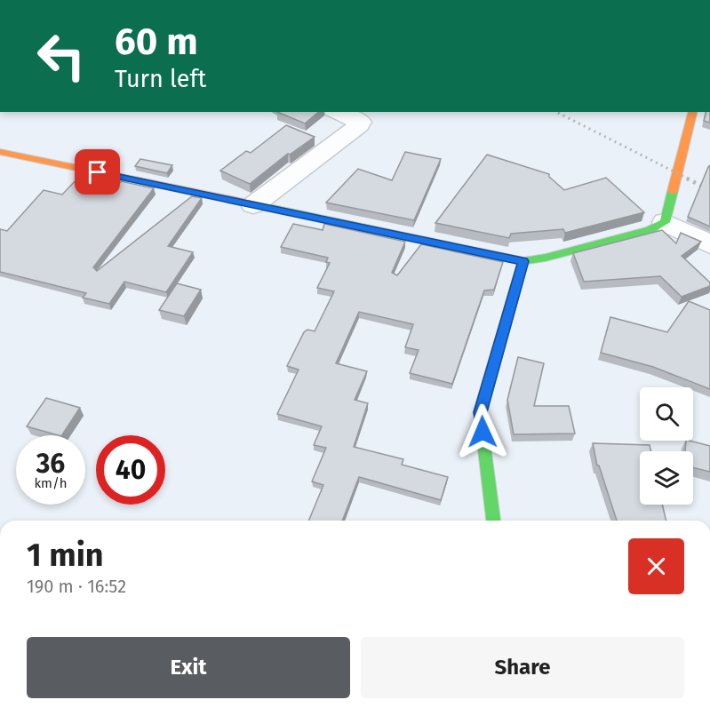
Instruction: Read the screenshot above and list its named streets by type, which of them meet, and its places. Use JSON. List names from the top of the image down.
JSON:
{
  "page": {
    "turn": ["60 m", "Turn left"],
    "speed": "36 km/h",
    "limit": "40",
    "heading": ["1 min", "190 m · 16:52"],
    "buttons": ["Exit", "Share"]
  }
}
